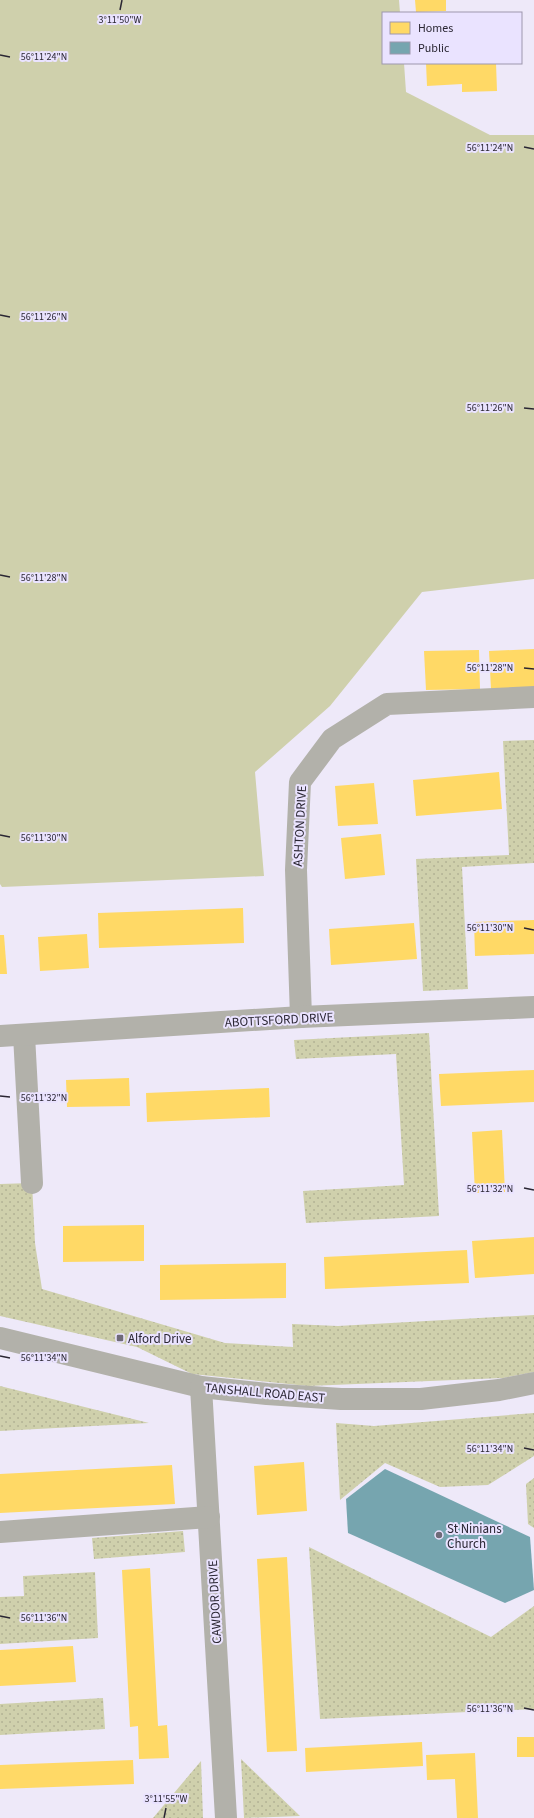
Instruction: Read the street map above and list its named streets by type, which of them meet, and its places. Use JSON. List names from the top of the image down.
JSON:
{
  "streets": {
    "street": [
      "ASHTON DRIVE",
      "ABOTTSFORD DRIVE",
      "TANSHALL ROAD EAST",
      "CAWDOR DRIVE"
    ]
  },
  "crossings": [
    ["ASHTON DRIVE", "ABOTTSFORD DRIVE"],
    ["TANSHALL ROAD EAST", "CAWDOR DRIVE"]
  ],
  "places": {
    "transit": ["Alford Drive"],
    "other": ["St Ninians Church"]
  },
  "legend": ["Homes", "Public"],
  "coordinates": [
    "3°11'50\"W",
    "56°11'24\"N",
    "56°11'26\"N",
    "56°11'28\"N",
    "56°11'30\"N",
    "56°11'32\"N",
    "56°11'34\"N",
    "56°11'36\"N",
    "3°11'55\"W"
  ]
}
